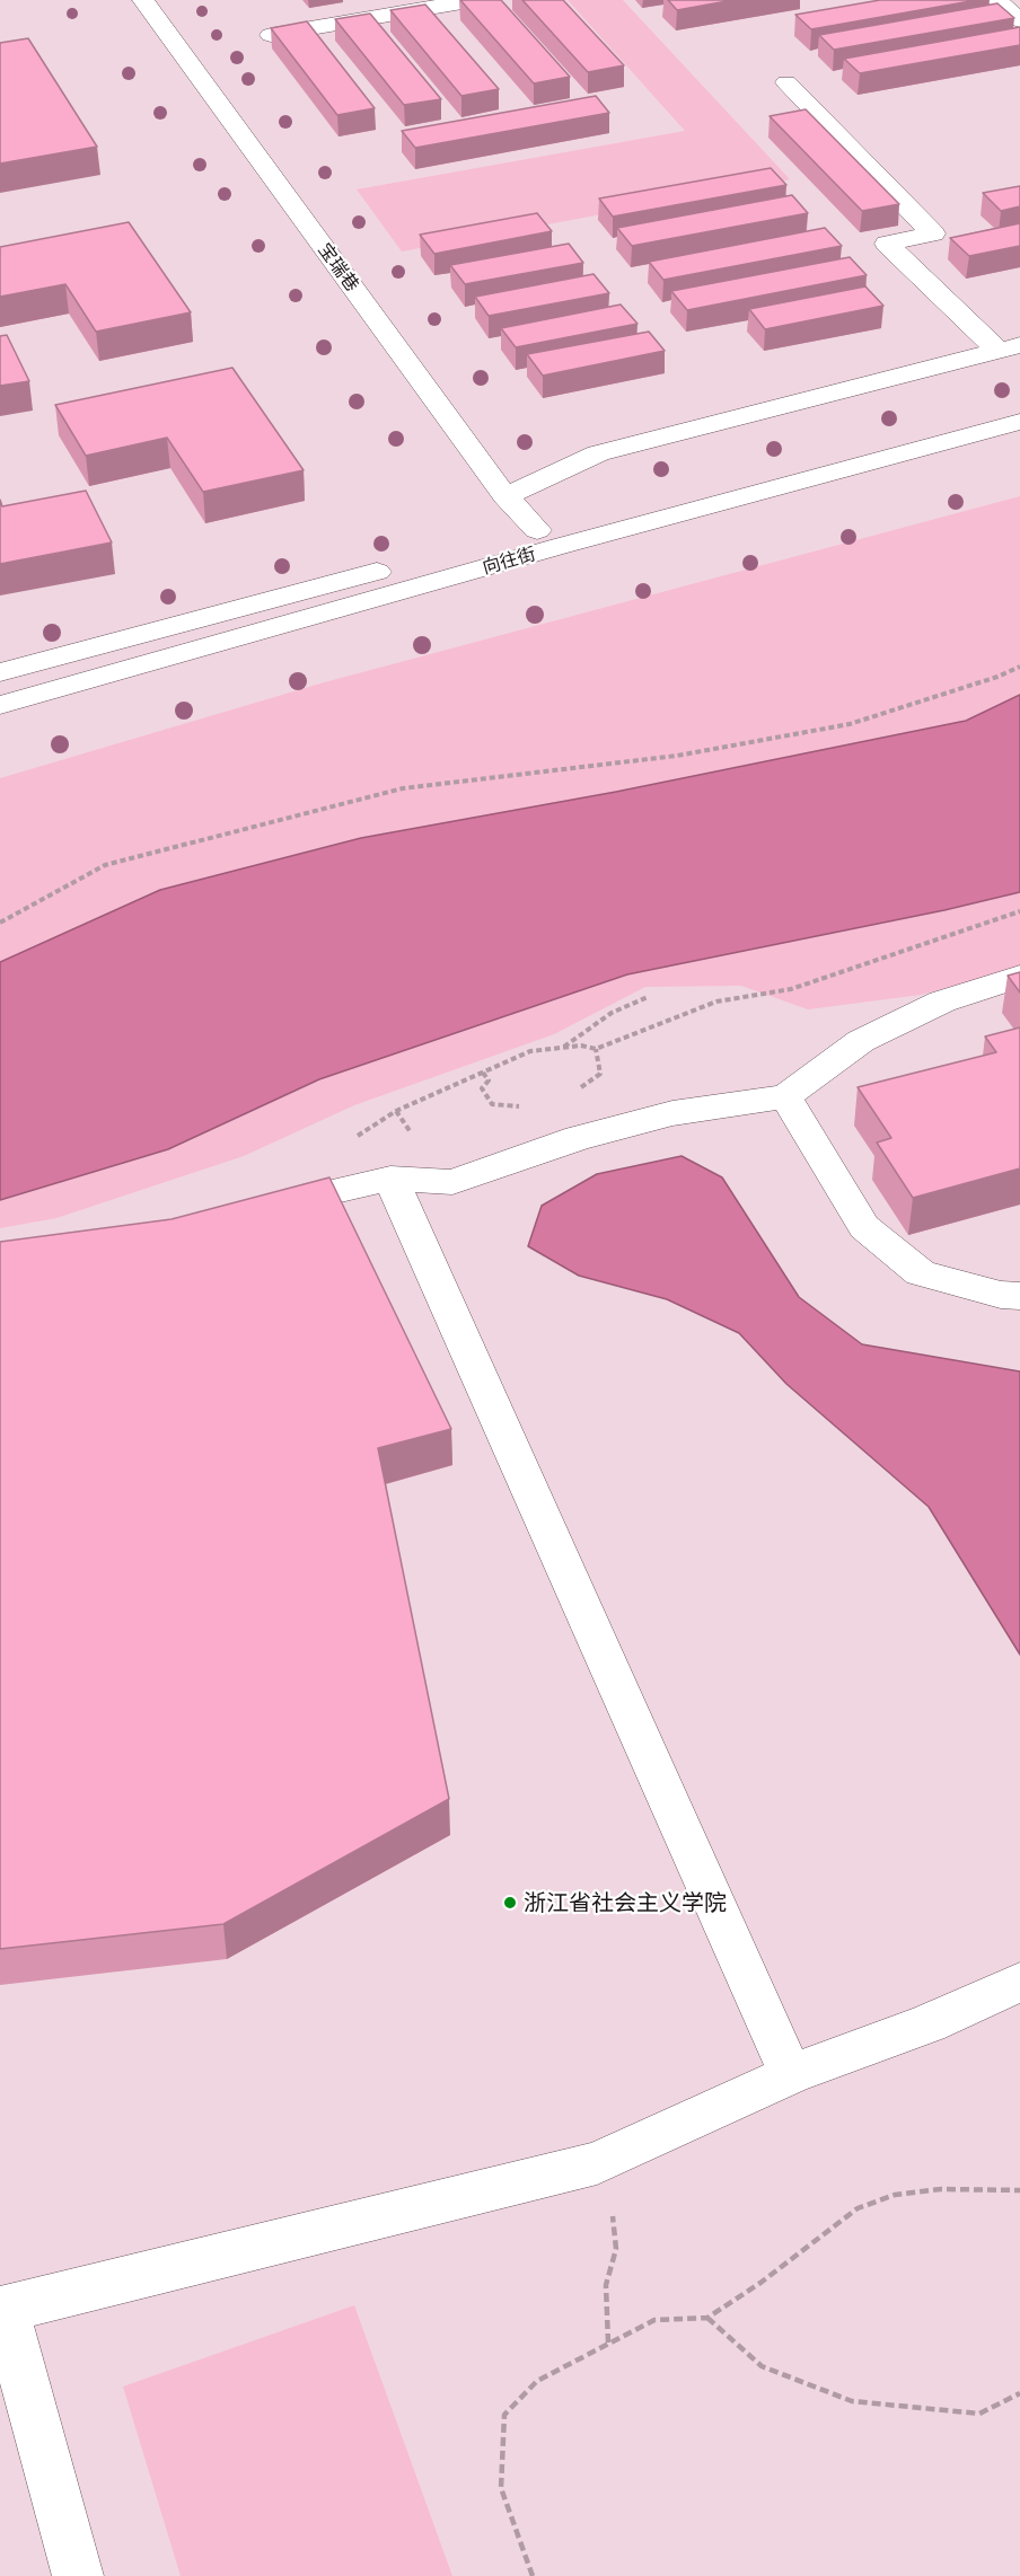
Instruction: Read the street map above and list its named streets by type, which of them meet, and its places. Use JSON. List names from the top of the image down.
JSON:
{
  "streets": {
    "street": ["宝瑞巷", "向往街"]
  },
  "crossings": [
    ["宝瑞巷", "向往街"]
  ],
  "places": ["浙江省社会主义学院"]
}
